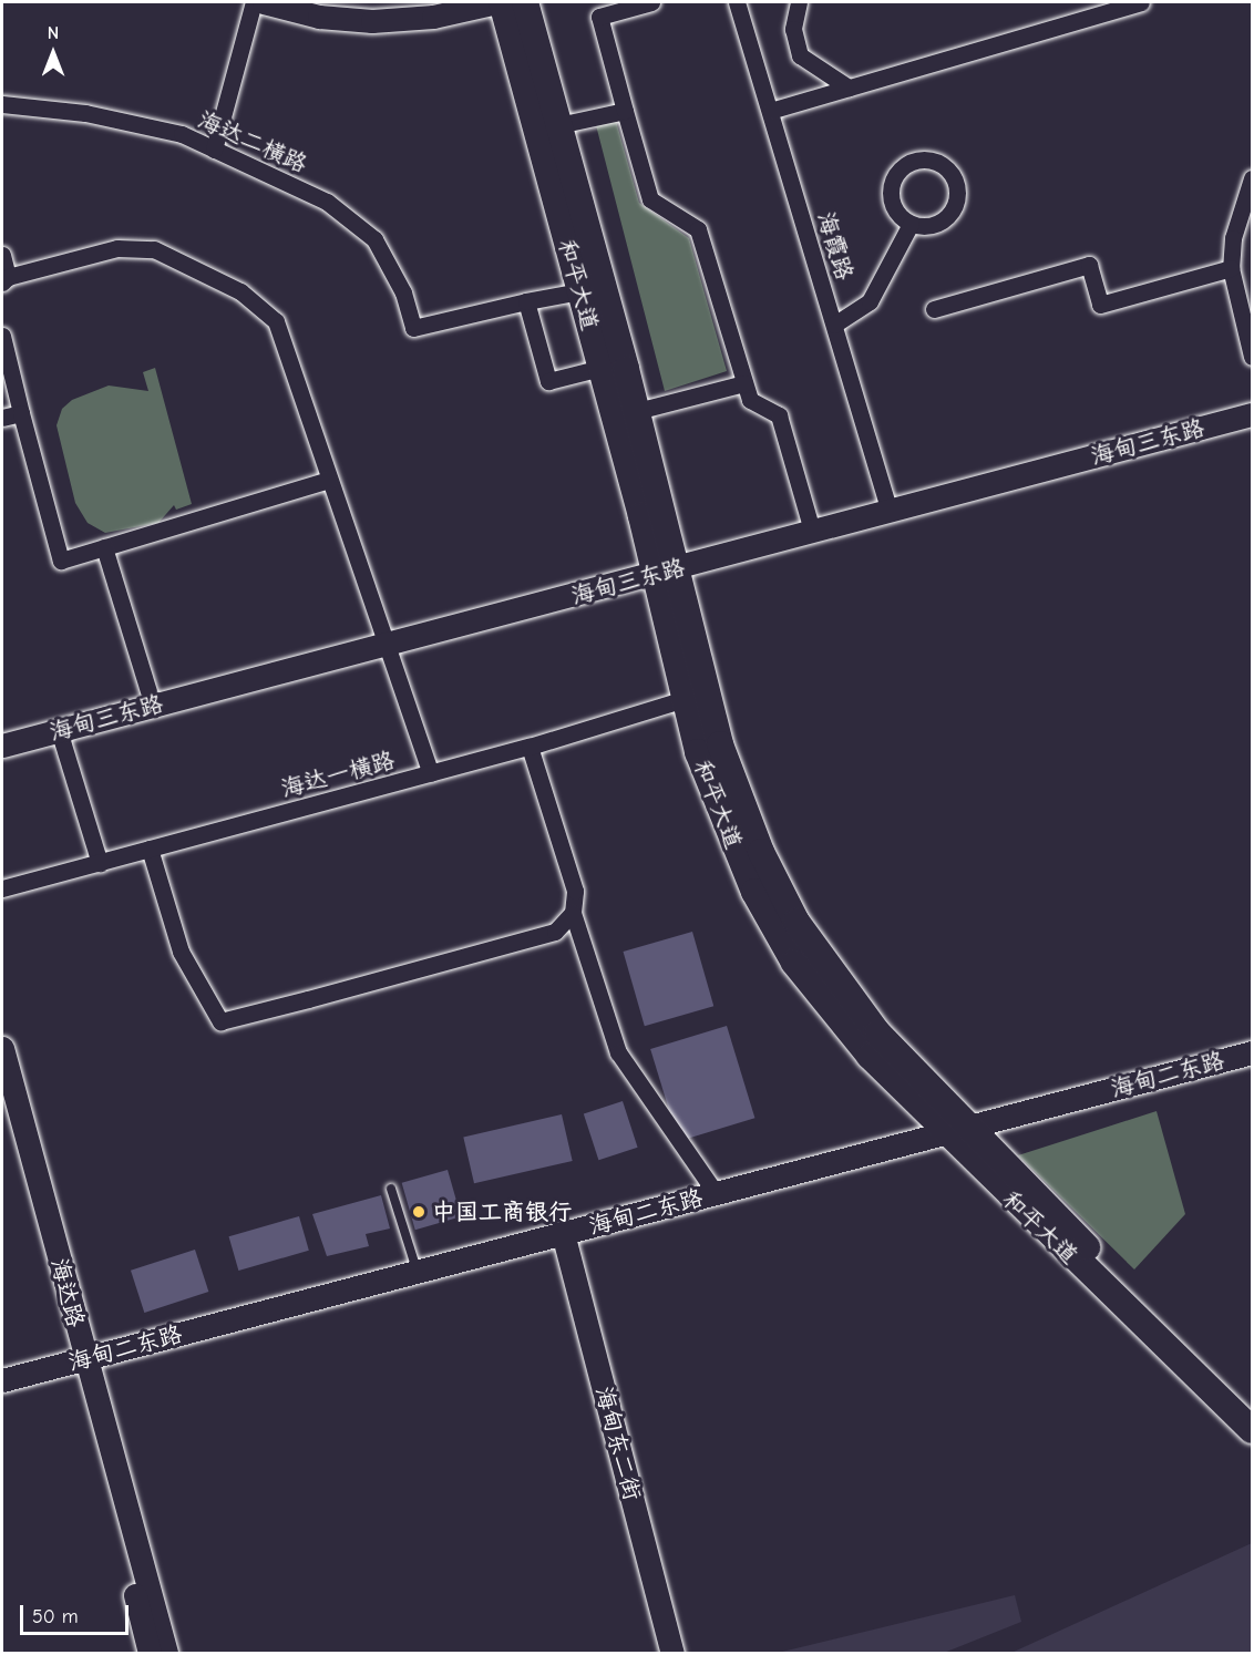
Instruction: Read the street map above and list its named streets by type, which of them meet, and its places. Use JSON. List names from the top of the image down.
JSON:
{
  "streets": {
    "main road": [
      "和平大道",
      "海甸三东路",
      "海甸二东路",
      "海达路",
      "海甸东二街"
    ],
    "street": ["海达二横路", "海霞路", "海达一横路"]
  },
  "crossings": [
    ["和平大道", "海甸三东路"],
    ["和平大道", "海达一横路"],
    ["和平大道", "海甸二东路"],
    ["海甸二东路", "海达路"],
    ["海甸二东路", "海甸东二街"]
  ],
  "places": ["中国工商银行"],
  "scale_bar": "50 m",
  "north": "top"
}
